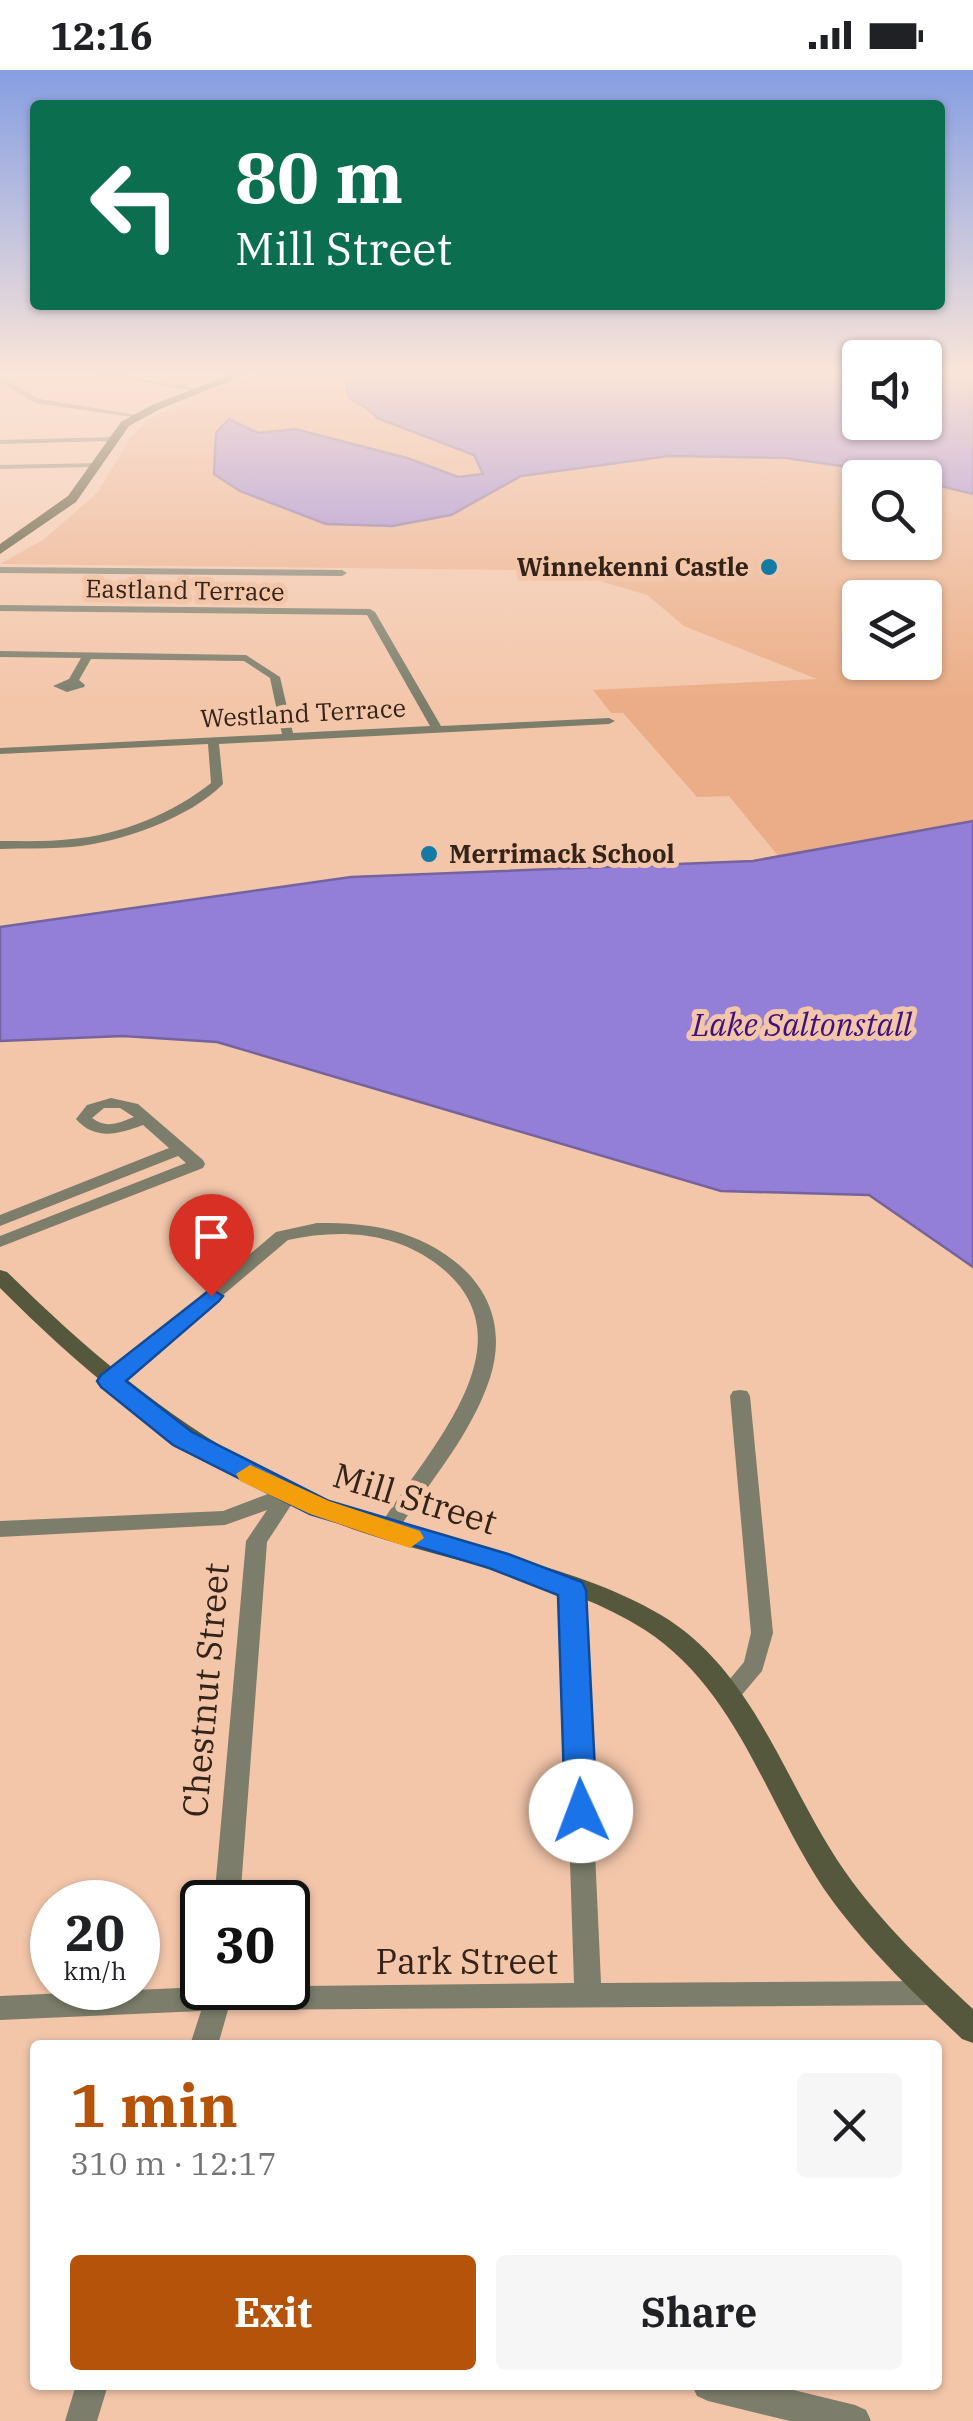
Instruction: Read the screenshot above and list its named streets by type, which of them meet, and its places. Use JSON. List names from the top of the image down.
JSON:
{
  "streets": {
    "main road": ["Mill Street"],
    "street": [
      "Eastland Terrace",
      "Westland Terrace",
      "Chestnut Street",
      "Park Street"
    ]
  },
  "crossings": [
    ["Eastland Terrace", "Westland Terrace"],
    ["Mill Street", "Chestnut Street"],
    ["Mill Street", "Park Street"]
  ],
  "water": ["Lake Saltonstall"],
  "places": ["Winnekenni Castle", "Merrimack School"],
  "page": {
    "status": "12:16",
    "turn": ["80 m", "Mill Street"],
    "speed": "20 km/h",
    "limit": "30",
    "heading": ["1 min", "310 m · 12:17"],
    "buttons": ["Exit", "Share"]
  }
}
